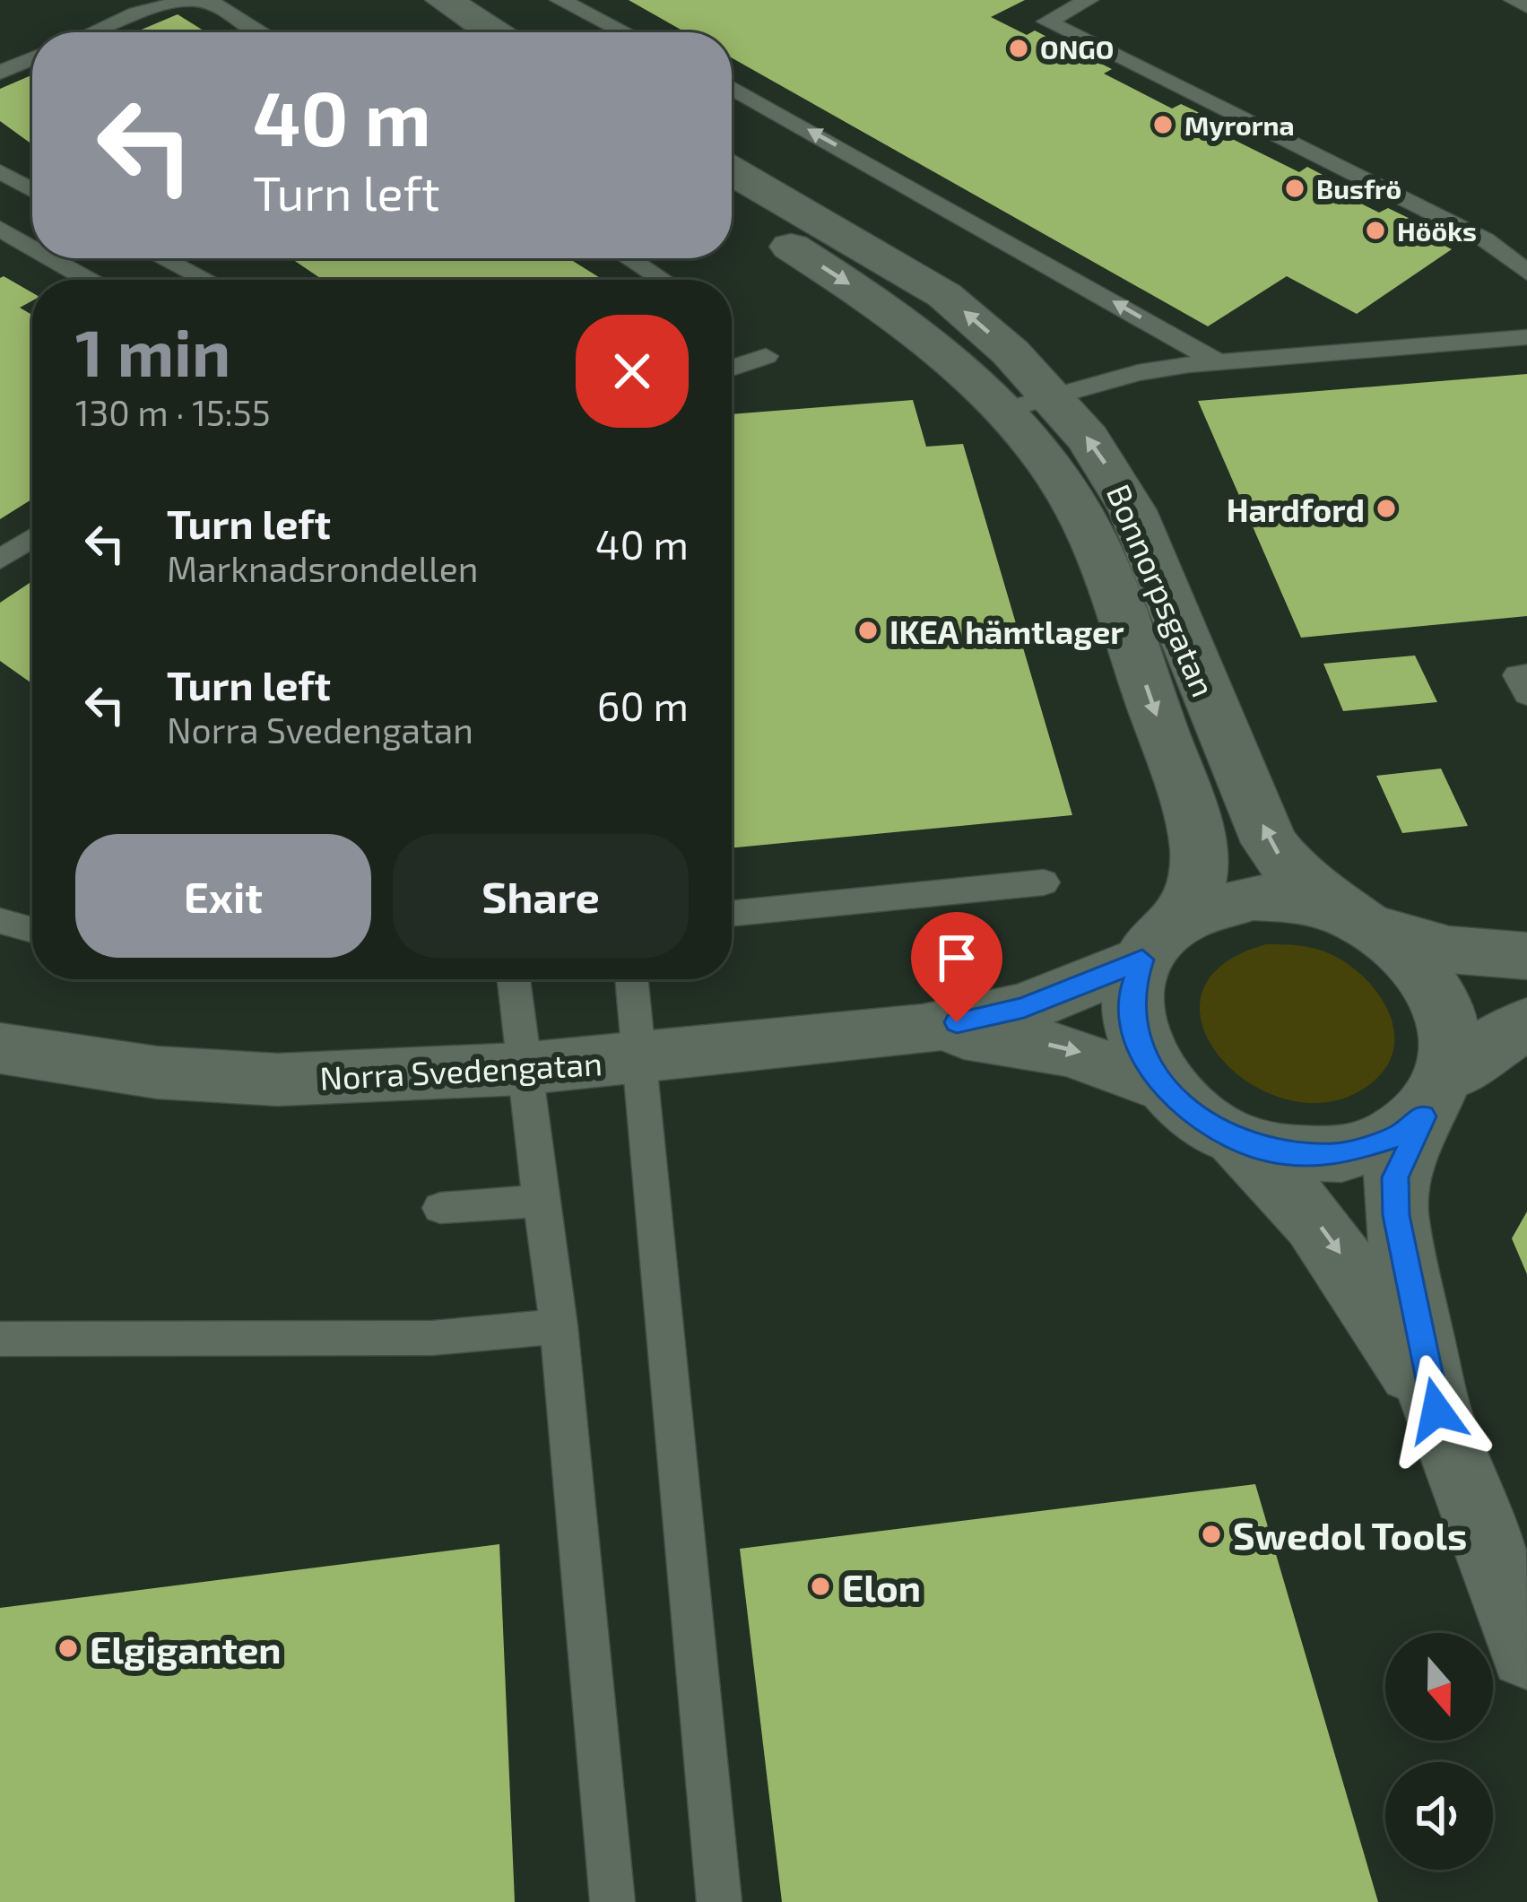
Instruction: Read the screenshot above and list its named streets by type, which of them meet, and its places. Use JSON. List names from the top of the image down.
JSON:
{
  "streets": {
    "street": ["Bonnorpsgatan", "Norra Svedengatan"]
  },
  "crossings": [
    ["Bonnorpsgatan", "Norra Svedengatan"]
  ],
  "places": [
    "ONGO",
    "Myrorna",
    "Busfrö",
    "Hööks",
    "Hardford",
    "IKEA hämtlager",
    "Swedol Tools",
    "Elon",
    "Elgiganten"
  ],
  "north": "bottom",
  "page": {
    "turn": ["40 m", "Turn left"],
    "heading": ["1 min", "130 m · 15:55"],
    "list": [
      {
        "name": "Turn left",
        "note": "Marknadsrondellen",
        "value": "40 m"
      },
      {
        "name": "Turn left",
        "note": "Norra Svedengatan",
        "value": "60 m"
      }
    ],
    "buttons": ["Exit", "Share"]
  }
}
